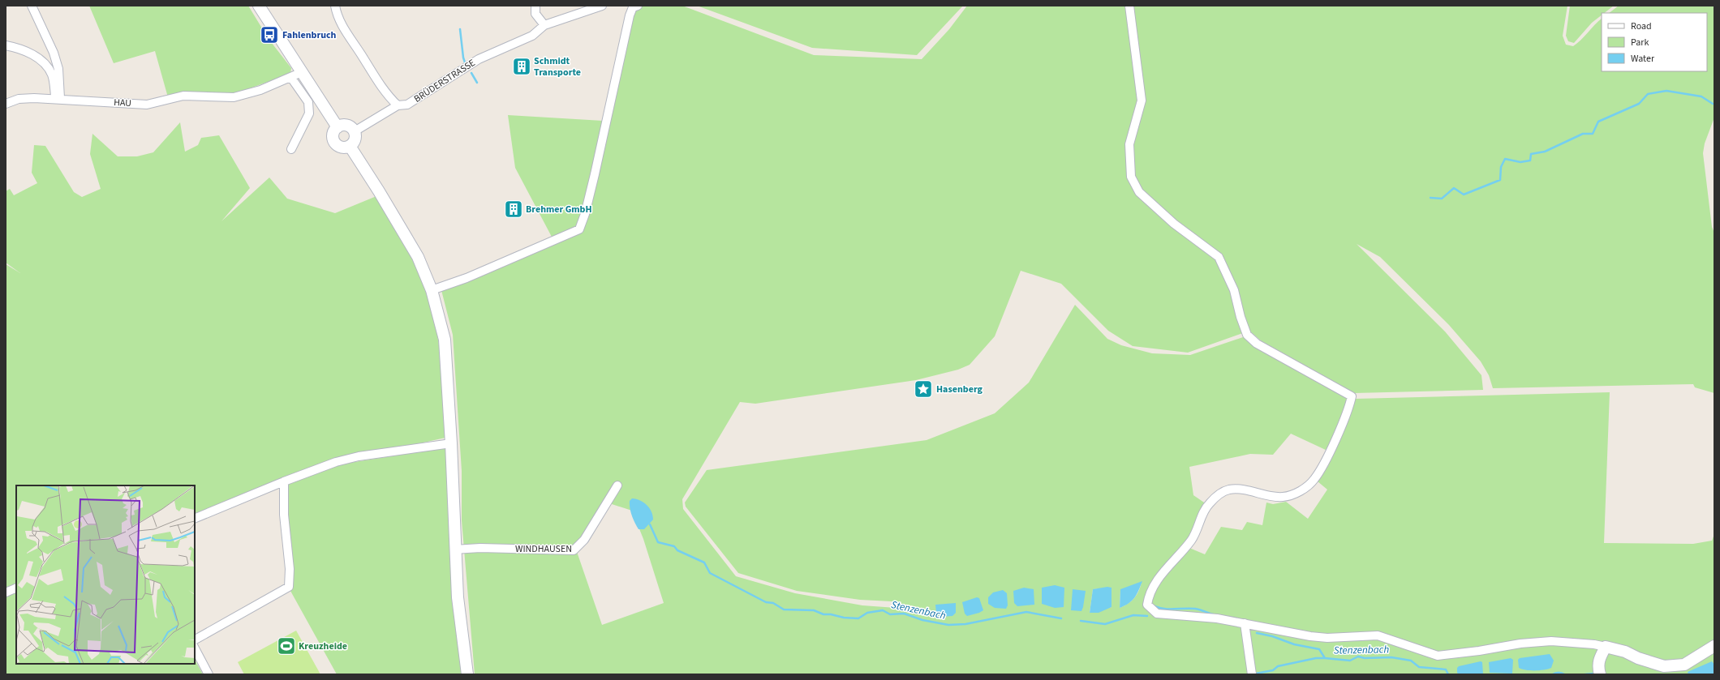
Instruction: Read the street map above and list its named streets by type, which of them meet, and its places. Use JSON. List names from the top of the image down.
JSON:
{
  "streets": {
    "street": ["BRÜDERSTRASSE", "HAU", "WINDHAUSEN"]
  },
  "water": ["Stenzenbach"],
  "places": {
    "bus stop": ["Fahlenbruch"],
    "building": ["Schmidt Transporte", "Brehmer GmbH"],
    "place": ["Hasenberg"],
    "sports": ["Kreuzheide"]
  },
  "legend": ["Road", "Park", "Water"]
}
